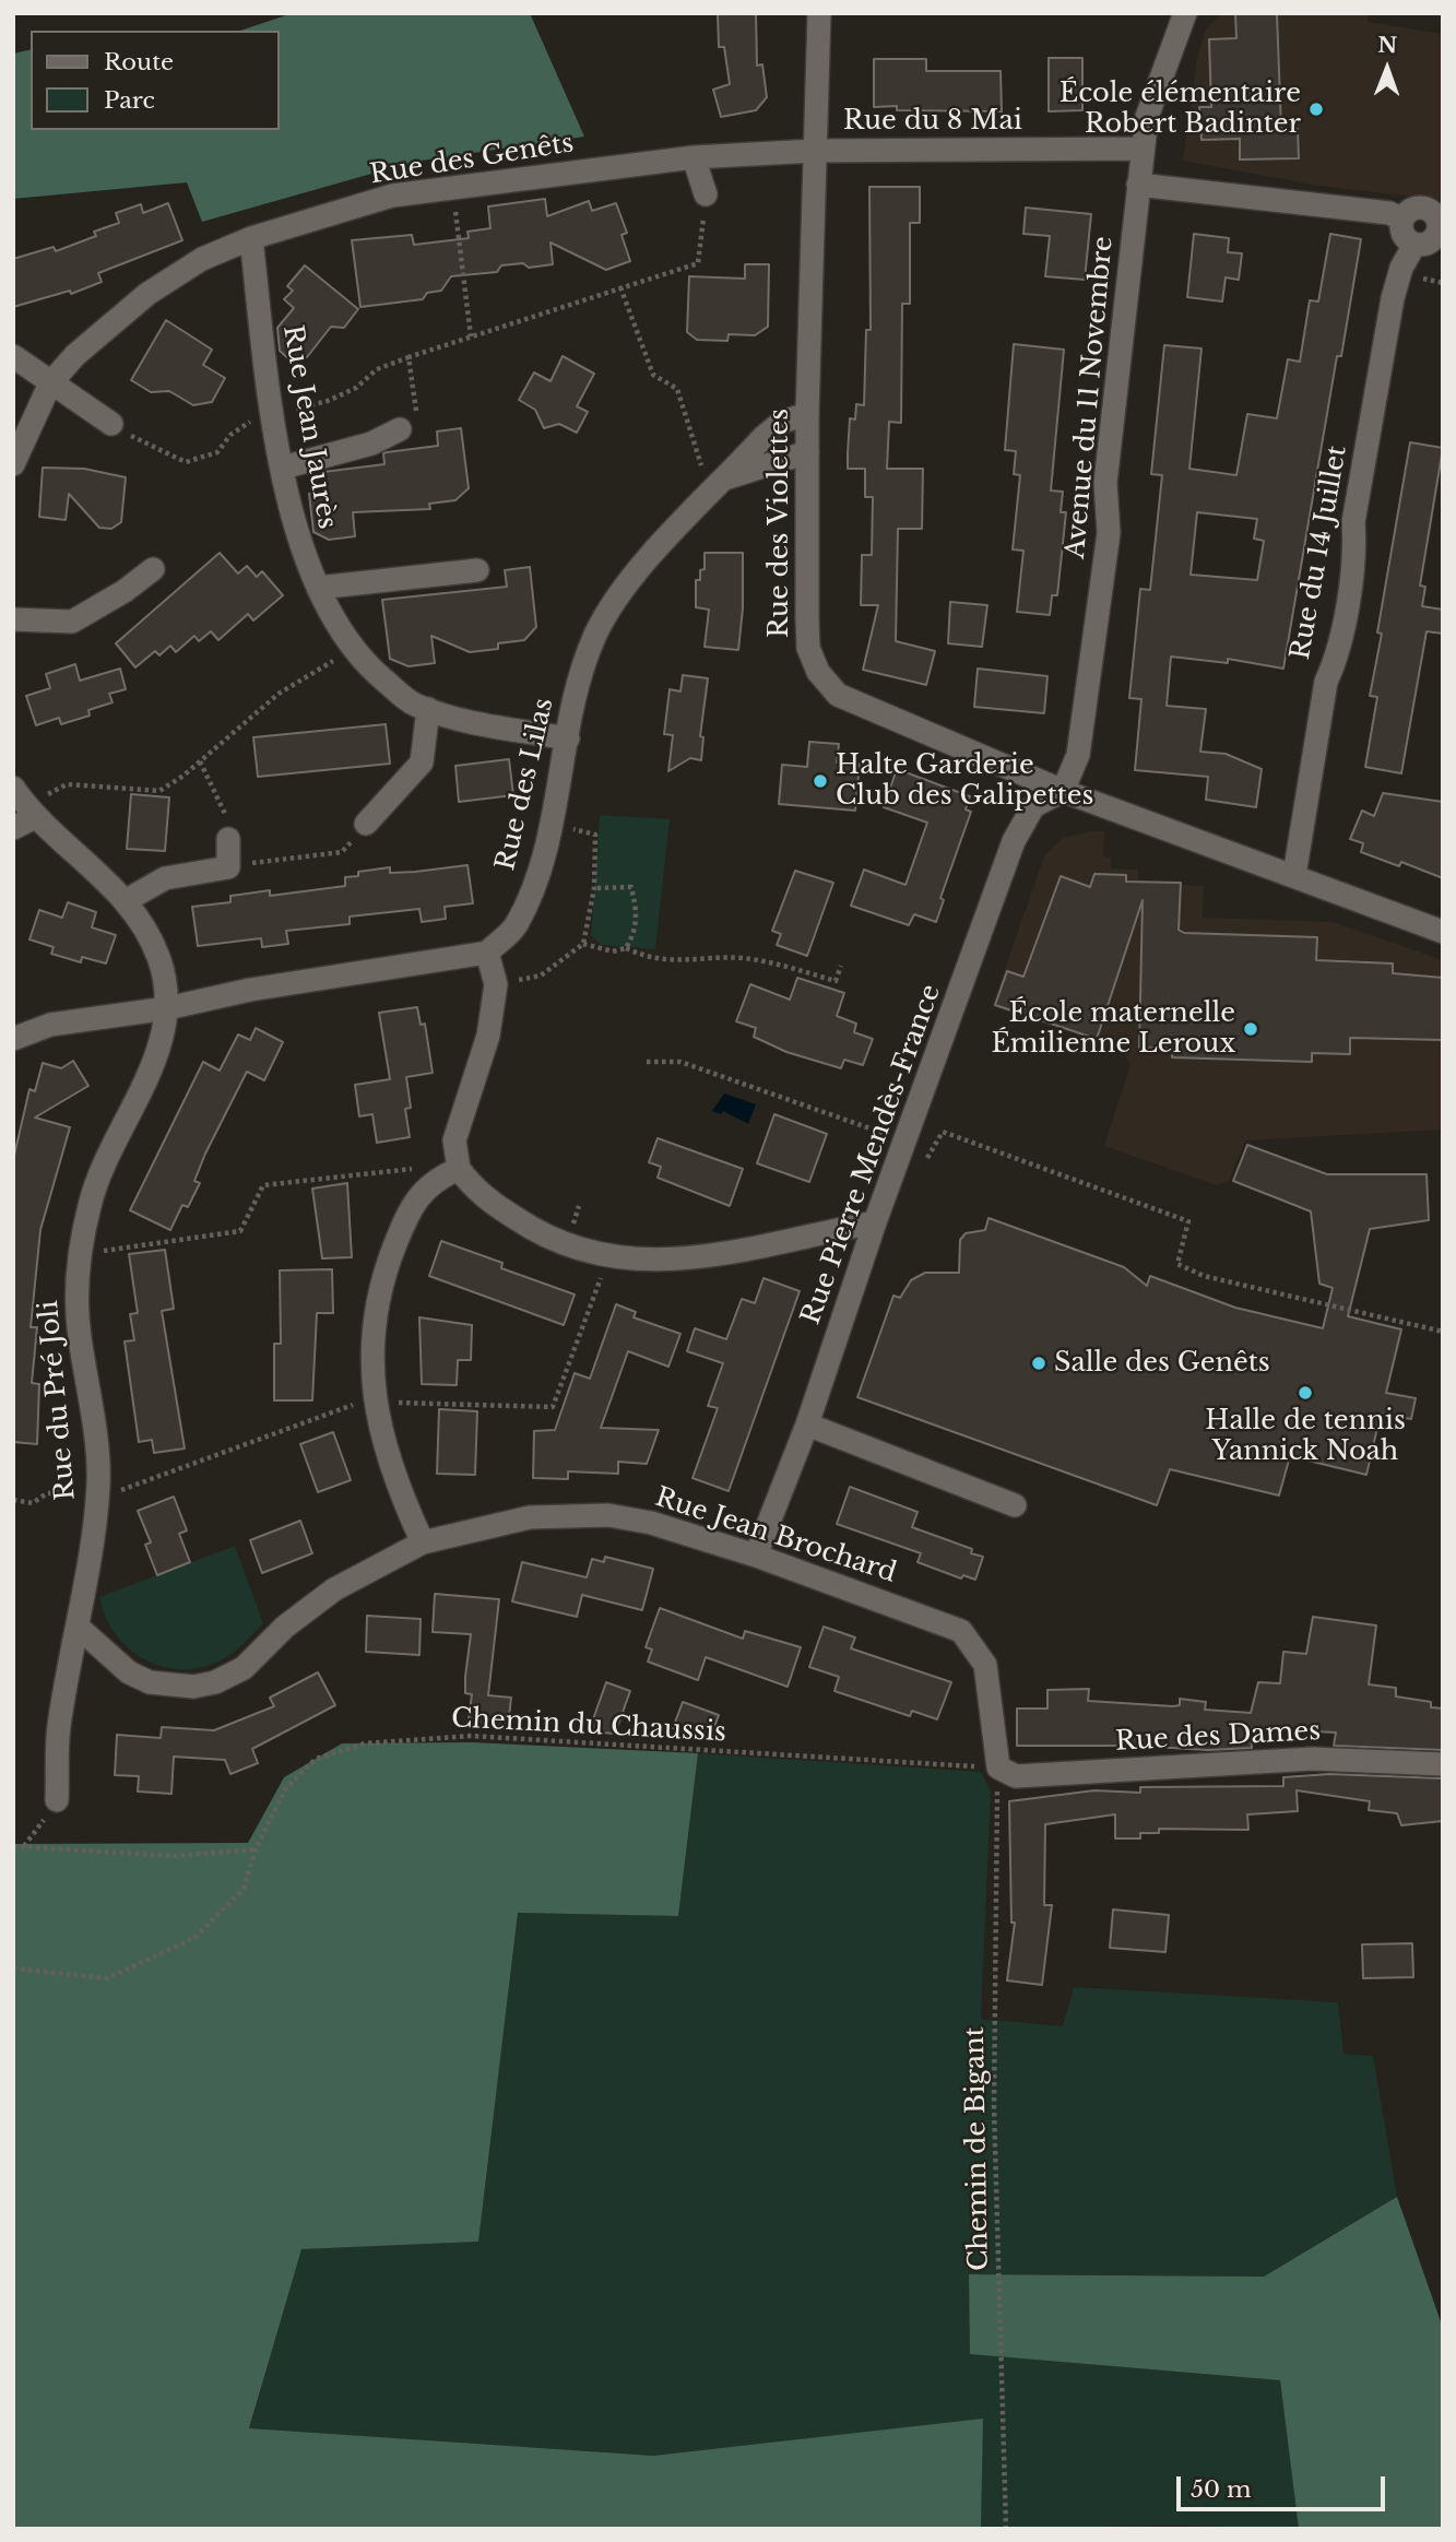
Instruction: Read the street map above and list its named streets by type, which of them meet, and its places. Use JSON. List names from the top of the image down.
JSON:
{
  "streets": {
    "street": [
      "Rue du 8 Mai",
      "Rue des Genêts",
      "Avenue du 11 Novembre",
      "Rue Jean Jaurès",
      "Rue des Violettes",
      "Rue du 14 Juillet",
      "Rue des Lilas",
      "Rue Pierre Mendès-France",
      "Rue du Pré Joli",
      "Rue Jean Brochard",
      "Rue des Dames"
    ],
    "path": ["Chemin du Chaussis", "Chemin de Bigant"]
  },
  "crossings": [
    ["Rue du 8 Mai", "Rue des Genêts"],
    ["Rue du 8 Mai", "Avenue du 11 Novembre"],
    ["Rue du 8 Mai", "Rue des Violettes"],
    ["Rue des Genêts", "Rue Jean Jaurès"],
    ["Rue des Genêts", "Rue des Violettes"],
    ["Avenue du 11 Novembre", "Rue des Violettes"],
    ["Avenue du 11 Novembre", "Rue Pierre Mendès-France"],
    ["Rue Jean Jaurès", "Rue des Lilas"],
    ["Rue des Violettes", "Rue du 14 Juillet"],
    ["Rue des Violettes", "Rue des Lilas"],
    ["Rue des Violettes", "Rue Pierre Mendès-France"],
    ["Rue Pierre Mendès-France", "Rue Jean Brochard"],
    ["Rue du Pré Joli", "Rue Jean Brochard"],
    ["Rue Jean Brochard", "Chemin du Chaussis"],
    ["Rue Jean Brochard", "Rue des Dames"],
    ["Rue Jean Brochard", "Chemin de Bigant"],
    ["Chemin du Chaussis", "Rue des Dames"],
    ["Chemin du Chaussis", "Chemin de Bigant"],
    ["Rue des Dames", "Chemin de Bigant"]
  ],
  "places": [
    "École élémentaire Robert Badinter",
    "Halte Garderie Club des Galipettes",
    "École maternelle Émilienne Leroux",
    "Salle des Genêts",
    "Halle de tennis Yannick Noah"
  ],
  "legend": ["Route", "Parc"],
  "scale_bar": "50 m",
  "north": "top"
}
